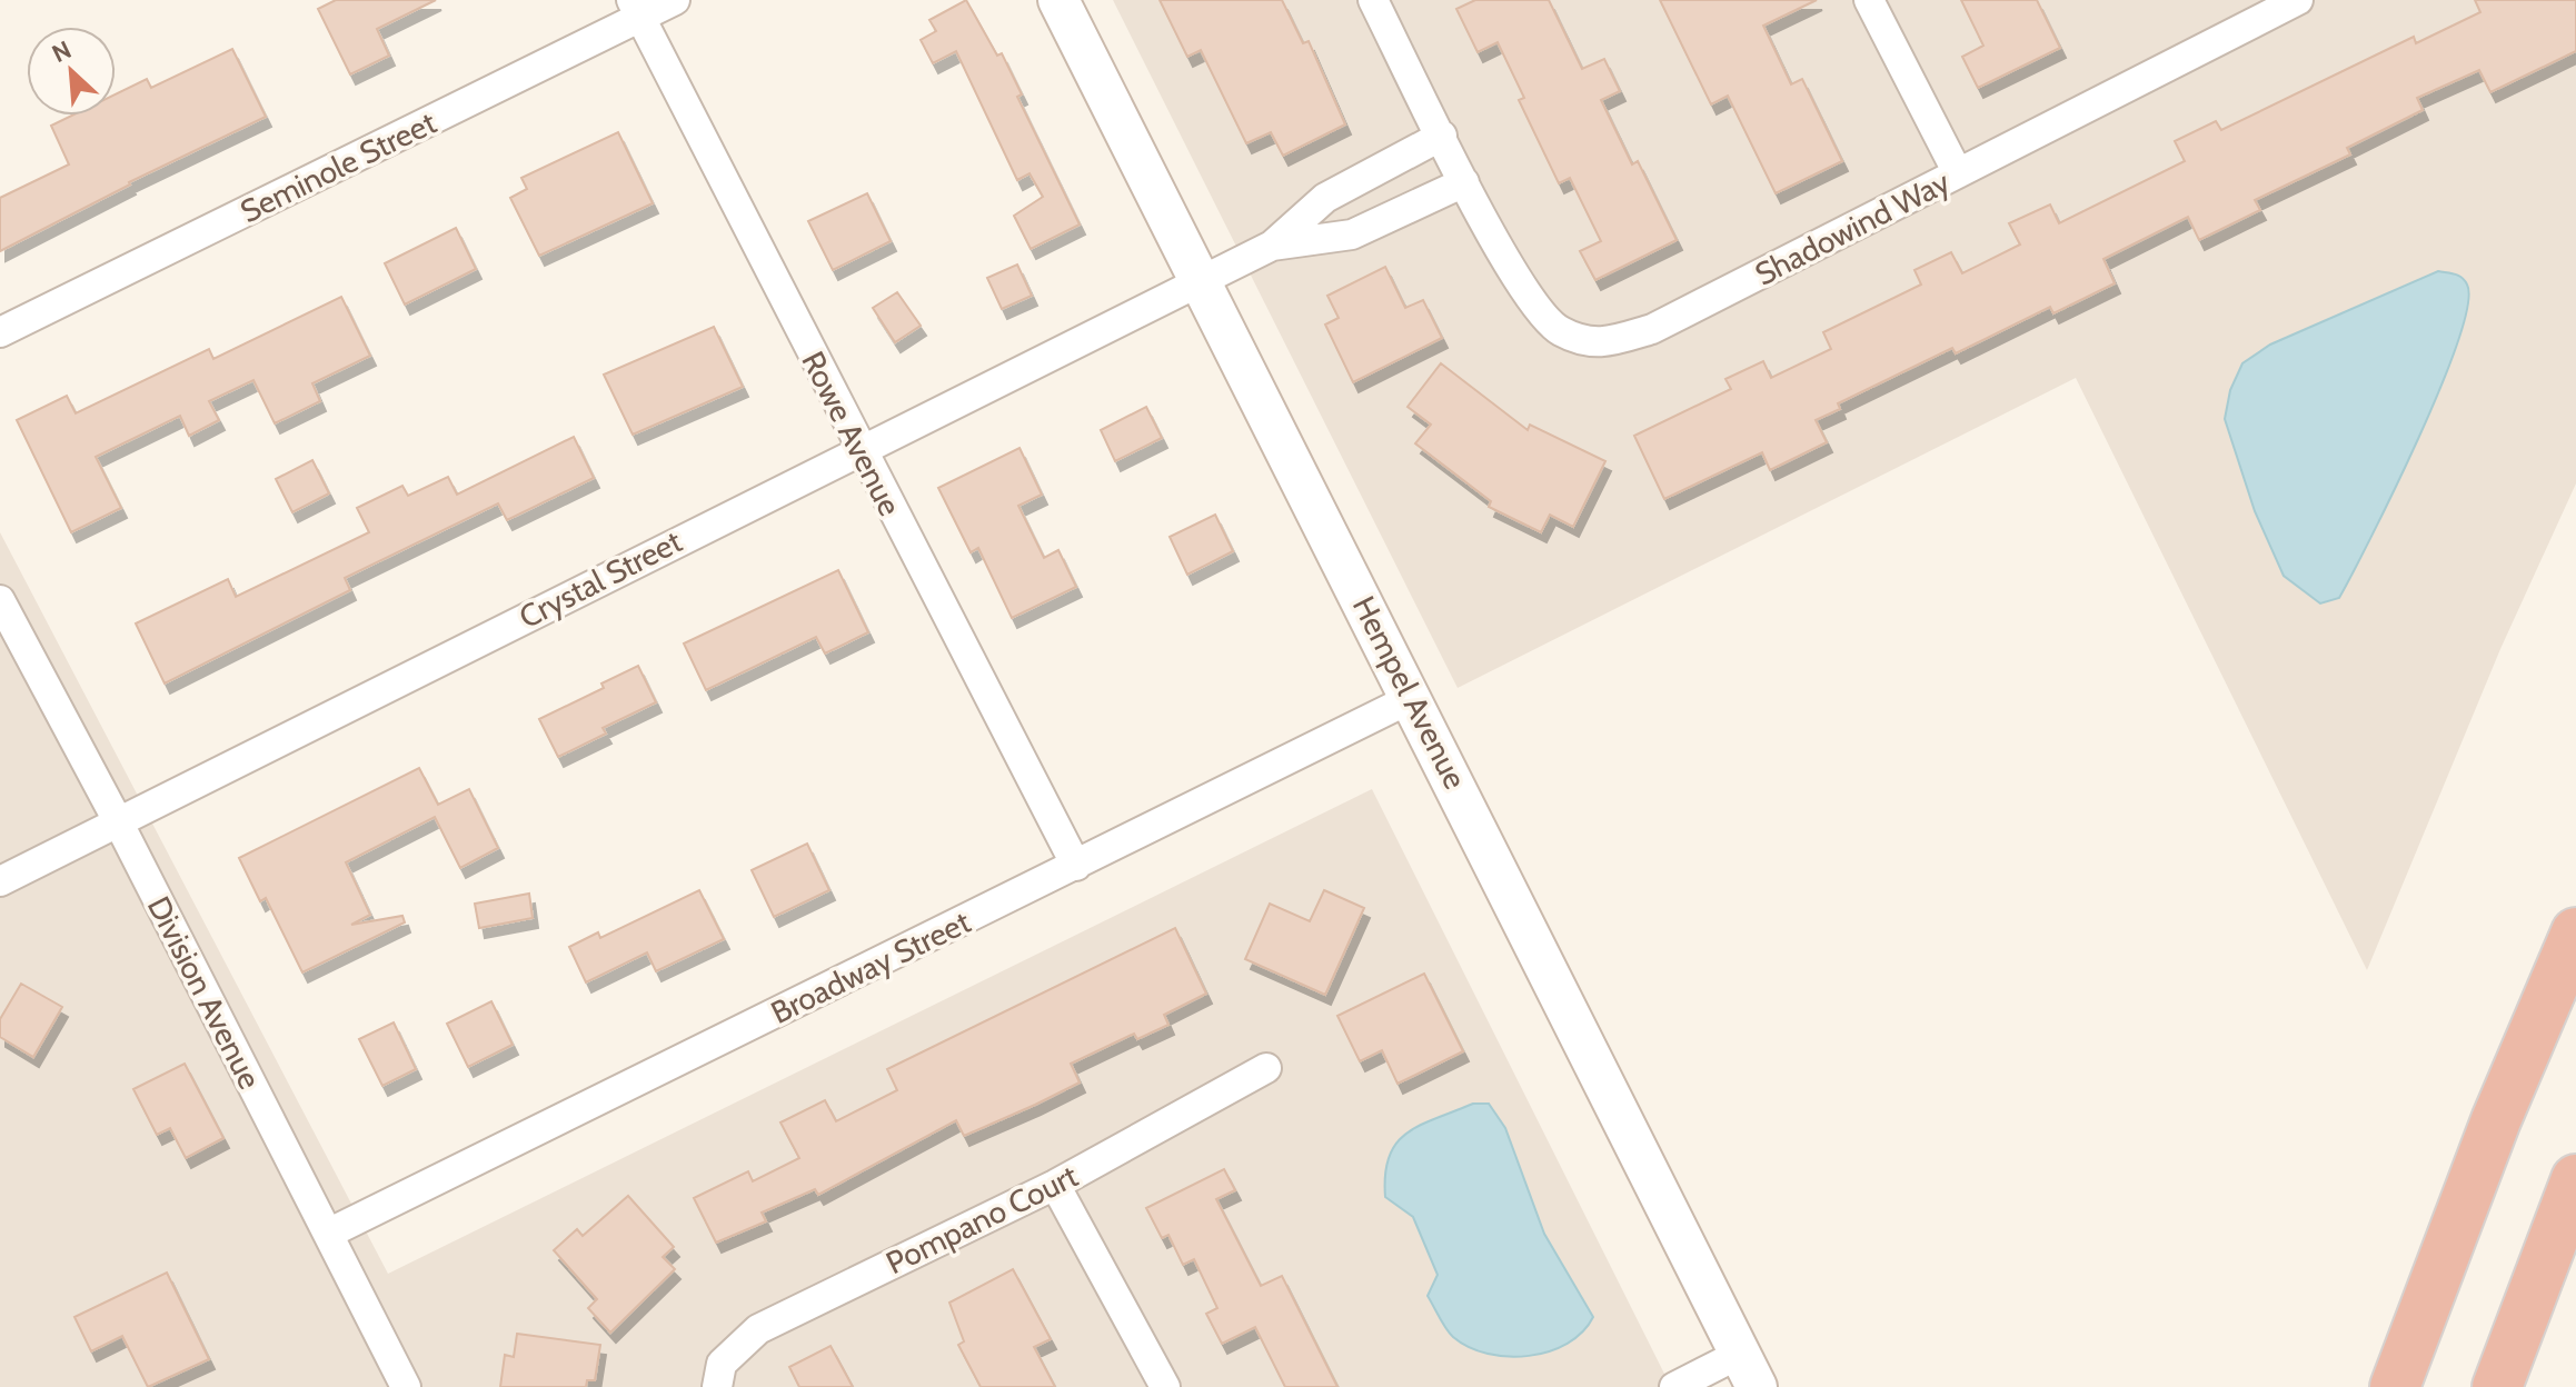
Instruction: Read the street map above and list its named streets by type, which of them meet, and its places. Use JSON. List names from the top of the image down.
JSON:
{
  "streets": {
    "street": [
      "Seminole Street",
      "Shadowind Way",
      "Rowe Avenue",
      "Crystal Street",
      "Hempel Avenue",
      "Broadway Street",
      "Division Avenue",
      "Pompano Court"
    ]
  },
  "crossings": [
    ["Seminole Street", "Rowe Avenue"],
    ["Rowe Avenue", "Crystal Street"],
    ["Rowe Avenue", "Broadway Street"],
    ["Crystal Street", "Hempel Avenue"],
    ["Crystal Street", "Division Avenue"],
    ["Hempel Avenue", "Broadway Street"],
    ["Broadway Street", "Division Avenue"]
  ],
  "north": "top left"
}
